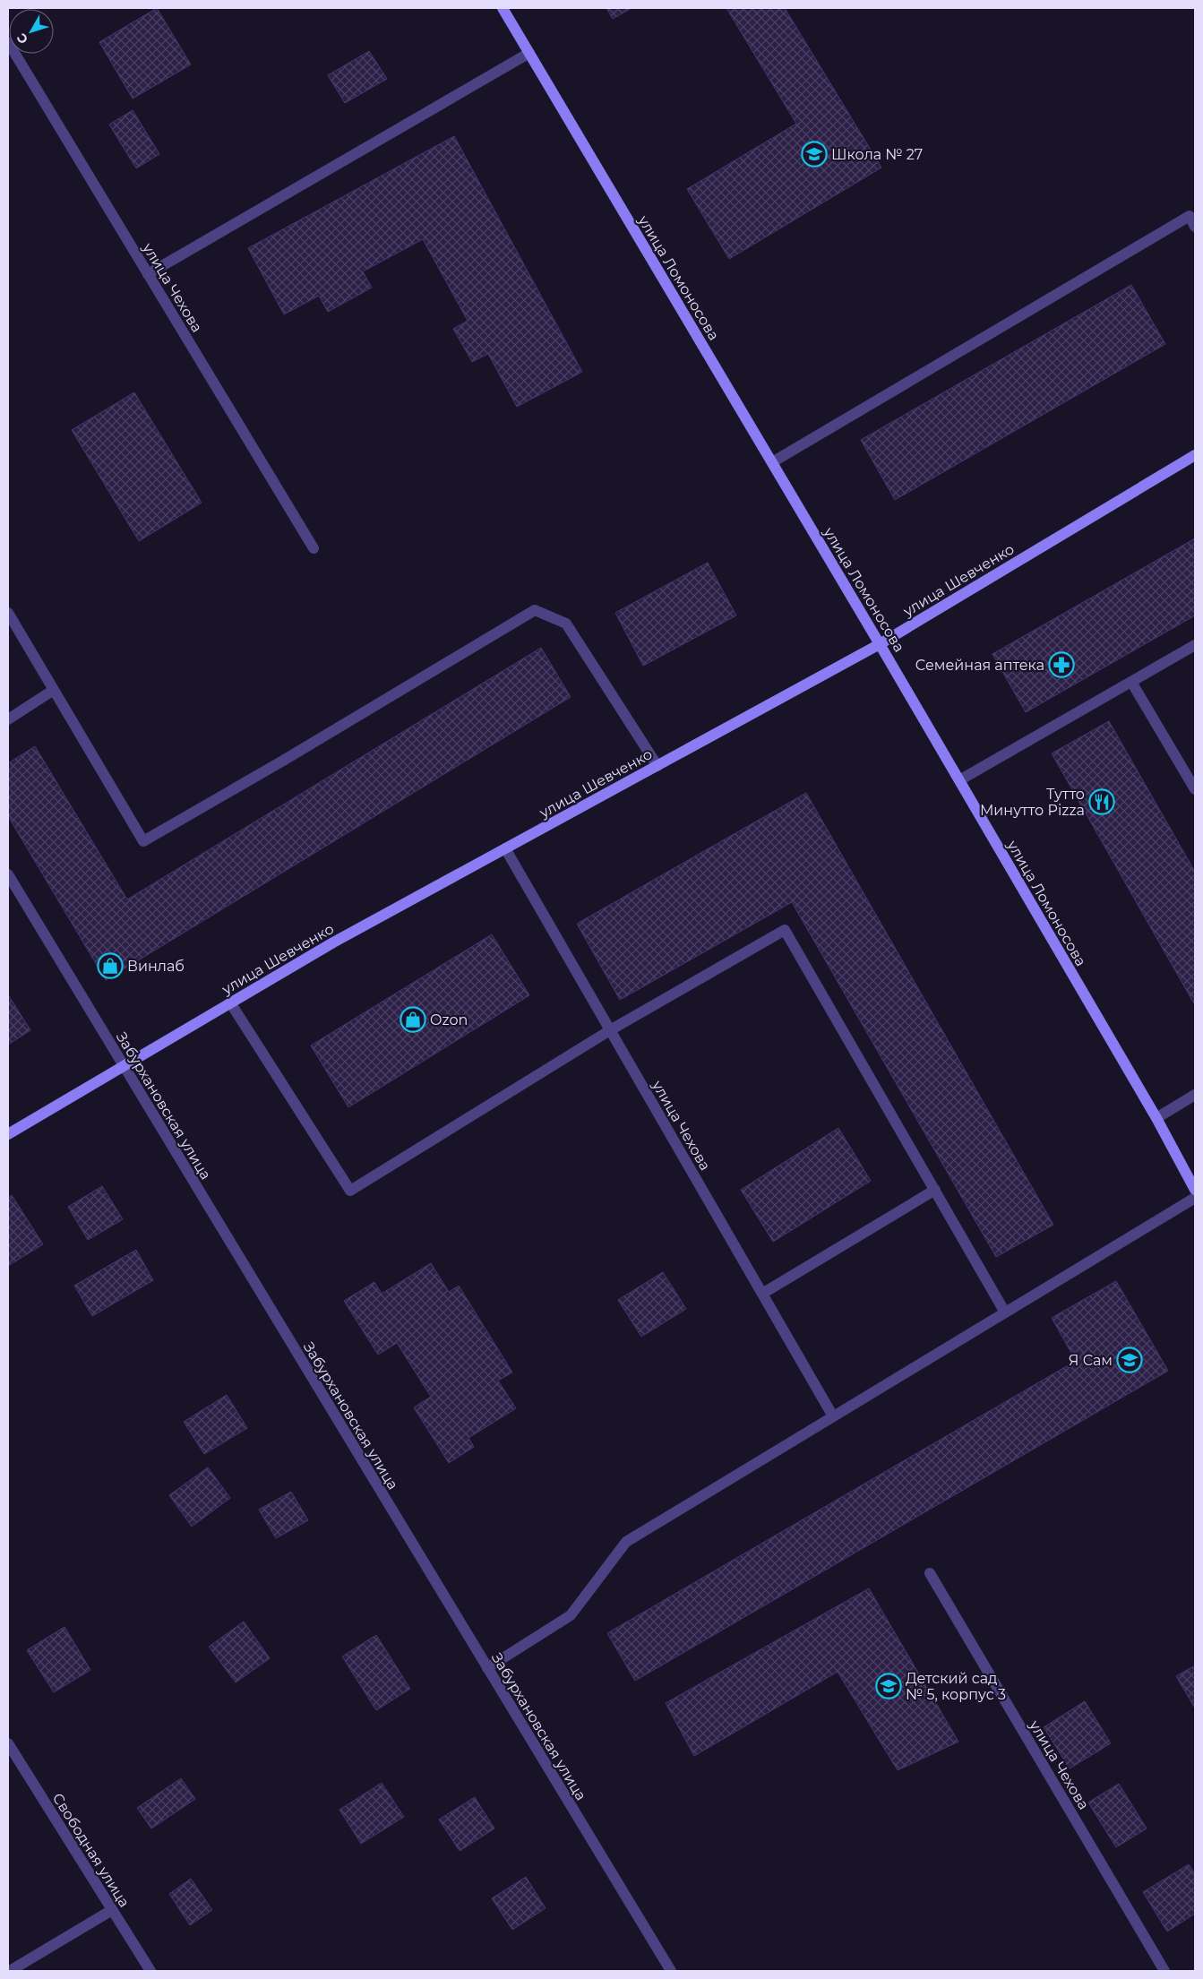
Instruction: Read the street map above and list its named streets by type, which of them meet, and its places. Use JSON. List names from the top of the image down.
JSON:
{
  "streets": {
    "street": [
      "улица Ломоносова",
      "улица Чехова",
      "улица Шевченко",
      "Забурхановская улица",
      "Свободная улица"
    ]
  },
  "crossings": [
    ["улица Ломоносова", "улица Шевченко"],
    ["улица Чехова", "улица Шевченко"],
    ["улица Шевченко", "Забурхановская улица"]
  ],
  "places": {
    "school or university": ["Школа № 27", "Я Сам", "Детский сад № 5, корпус 3"],
    "pharmacy": ["Семейная аптека"],
    "restaurant": ["Тутто Минутто Pizza"],
    "shop": ["Винлаб", "Ozon"]
  },
  "north": "bottom left"
}
